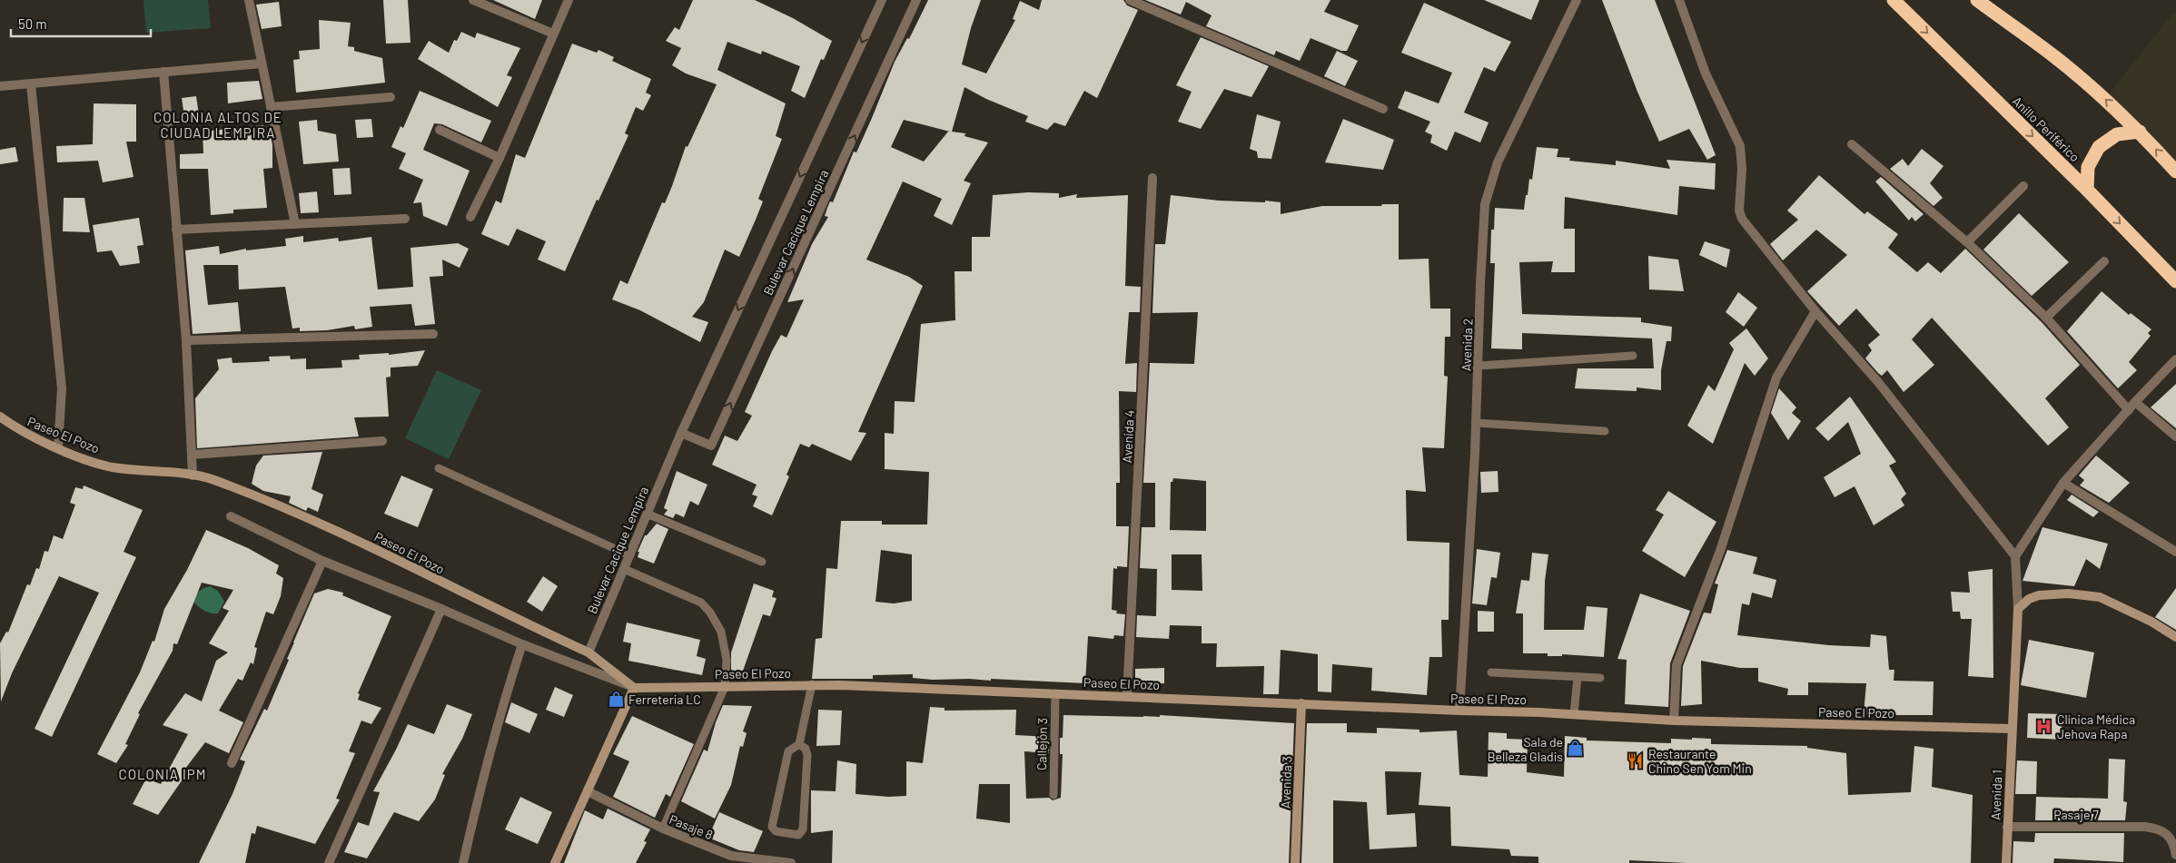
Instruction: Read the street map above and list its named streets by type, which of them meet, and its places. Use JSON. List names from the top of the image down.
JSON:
{
  "streets": {
    "highway": ["Anillo Periférico"],
    "street": [
      "Bulevar Cacique Lempira",
      "Avenida 2",
      "Paseo El Pozo",
      "Avenida 4",
      "Avenida 3",
      "Avenida 1",
      "Pasaje 7",
      "Pasaje 8"
    ],
    "lane": ["Callejón 3"]
  },
  "crossings": [
    ["Bulevar Cacique Lempira", "Paseo El Pozo"],
    ["Avenida 2", "Paseo El Pozo"],
    ["Paseo El Pozo", "Avenida 4"],
    ["Paseo El Pozo", "Callejón 3"],
    ["Paseo El Pozo", "Avenida 3"],
    ["Paseo El Pozo", "Avenida 1"],
    ["Avenida 1", "Pasaje 7"]
  ],
  "districts": ["COLONIA ALTOS DE CIUDAD LEMPIRA", "COLONIA IPM"],
  "places": {
    "shop": ["Ferreteria LC", "Sala de Belleza Gladis"],
    "hospital": ["Clínica Médica Jehova Rapa"],
    "restaurant": ["Restaurante Chino Sen Yom Min"]
  },
  "scale_bar": "50 m"
}
